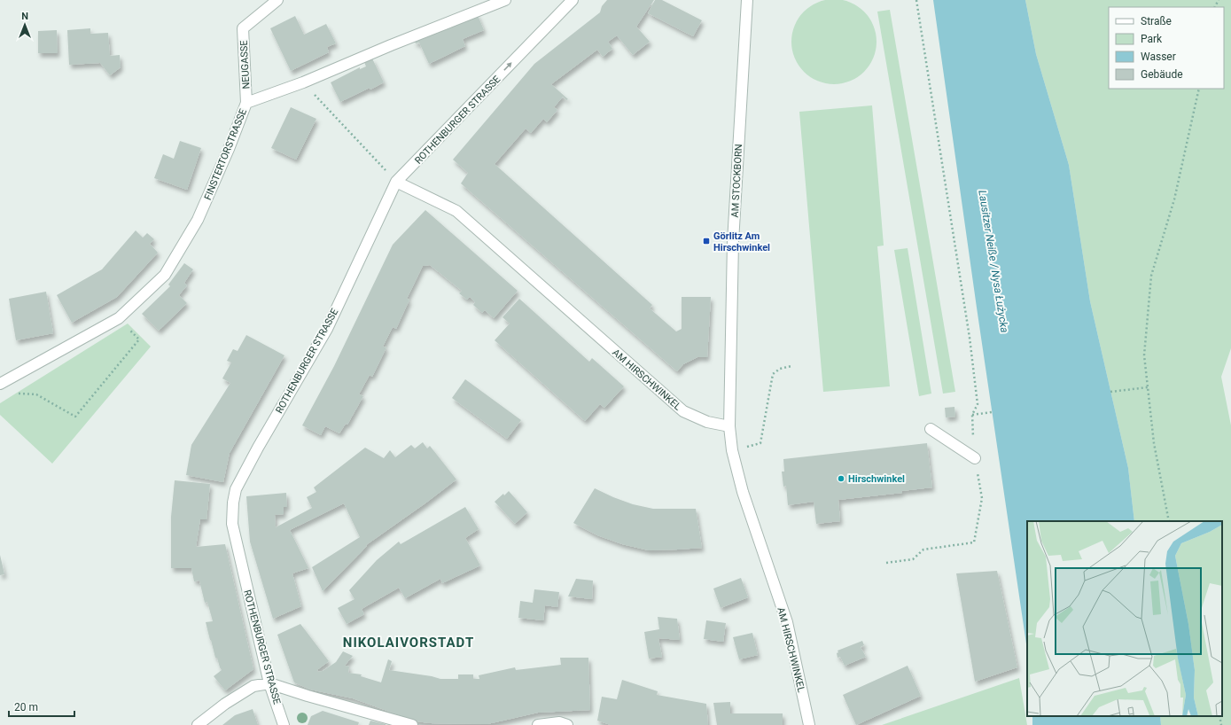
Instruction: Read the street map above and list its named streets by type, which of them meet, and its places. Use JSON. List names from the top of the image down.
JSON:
{
  "streets": {
    "street": [
      "NEUGASSE",
      "ROTHENBURGER STRASSE",
      "FINSTERTORSTRASSE",
      "AM STOCKBORN",
      "AM HIRSCHWINKEL"
    ]
  },
  "crossings": [
    ["NEUGASSE", "FINSTERTORSTRASSE"],
    ["ROTHENBURGER STRASSE", "AM HIRSCHWINKEL"],
    ["AM STOCKBORN", "AM HIRSCHWINKEL"]
  ],
  "districts": ["NIKOLAIVORSTADT"],
  "water": ["Lausitzer Neiße / Nysa Łużycka"],
  "places": {
    "transit": ["Görlitz Am Hirschwinkel"],
    "other": ["Hirschwinkel"]
  },
  "legend": [
    "Straße",
    "Park",
    "Wasser",
    "Gebäude"
  ],
  "scale_bar": "20 m",
  "north": "top"
}
